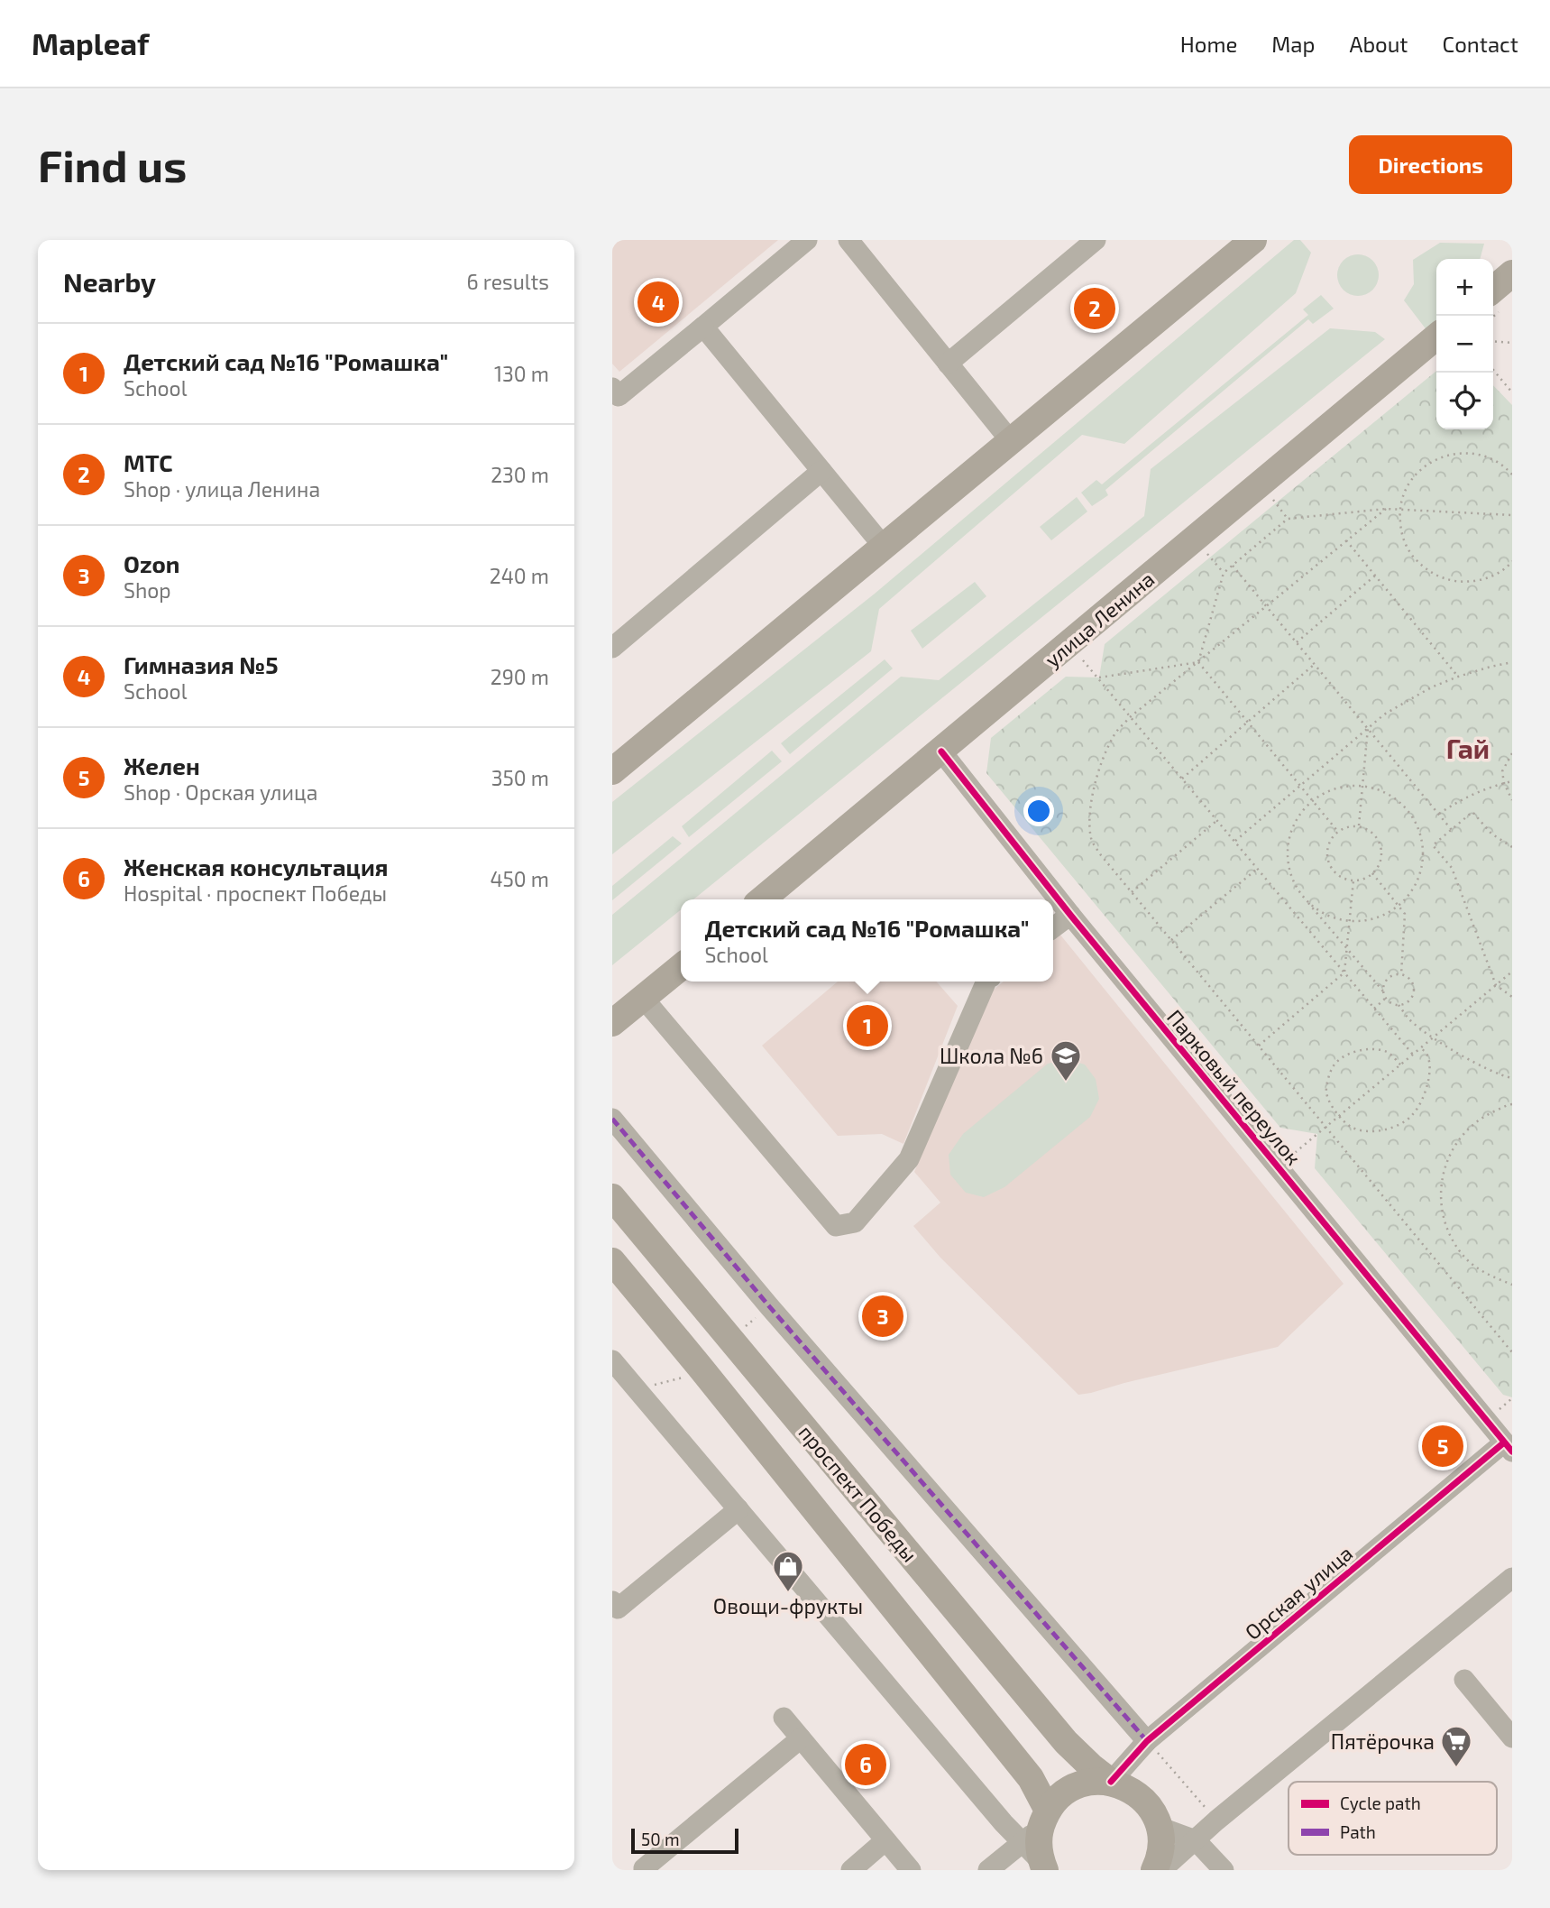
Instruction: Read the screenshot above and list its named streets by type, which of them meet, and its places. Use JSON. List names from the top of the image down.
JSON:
{
  "streets": {
    "main road": ["улица Ленина", "проспект Победы"],
    "street": ["Парковый переулок", "Орская улица"]
  },
  "crossings": [
    ["улица Ленина", "Парковый переулок"],
    ["Парковый переулок", "Орская улица"],
    ["проспект Победы", "Орская улица"]
  ],
  "districts": ["Гай"],
  "places": {
    "school or university": ["Школа №6"],
    "shop": ["Овощи-фрукты"],
    "supermarket": ["Пятёрочка"]
  },
  "legend": ["Cycle path", "Path"],
  "scale_bar": "50 m",
  "page": {
    "header": "Mapleaf",
    "nav": [
      "Home",
      "Map",
      "About",
      "Contact"
    ],
    "buttons": "Directions",
    "title": "Find us",
    "heading": ["Nearby", "6 results"],
    "map_buttons": ["+", "−"],
    "pins": [
      "4",
      "2",
      "1",
      "3",
      "5",
      "6"
    ],
    "list": [
      {
        "mark": "1",
        "name": "Детский сад №16 \"Ромашка\"",
        "note": "School",
        "value": "130 m"
      },
      {
        "mark": "2",
        "name": "МТС",
        "note": "Shop · улица Ленина",
        "value": "230 m"
      },
      {
        "mark": "3",
        "name": "Ozon",
        "note": "Shop",
        "value": "240 m"
      },
      {
        "mark": "4",
        "name": "Гимназия №5",
        "note": "School",
        "value": "290 m"
      },
      {
        "mark": "5",
        "name": "Желен",
        "note": "Shop · Орская улица",
        "value": "350 m"
      },
      {
        "mark": "6",
        "name": "Женская консультация",
        "note": "Hospital · проспект Победы",
        "value": "450 m"
      }
    ],
    "popup": ["Детский сад №16 \"Ромашка\"", "School"],
    "scale": "50 m"
  }
}
